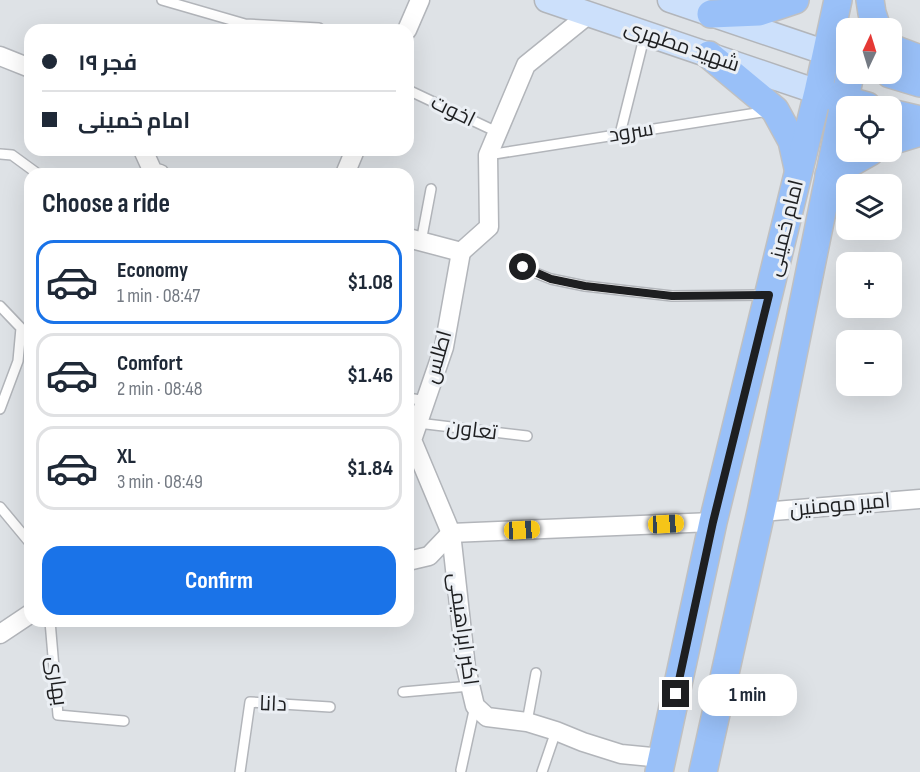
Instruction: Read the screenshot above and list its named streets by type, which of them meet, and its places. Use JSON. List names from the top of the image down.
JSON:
{
  "streets": {
    "main road": ["شهید مطهری", "امام خمینی"],
    "street": ["اطلس", "امیر مومنین", "اکبر ابراهیمی"],
    "lane": [
      "اخوت",
      "سرود",
      "تعاون",
      "بهاری",
      "دانا"
    ]
  },
  "crossings": [
    ["شهید مطهری", "امام خمینی"],
    ["امام خمینی", "امیر مومنین"],
    ["امام خمینی", "اکبر ابراهیمی"],
    ["اطلس", "تعاون"],
    ["اطلس", "اکبر ابراهیمی"]
  ],
  "north": "top",
  "page": {
    "map_buttons": ["+", "−"],
    "banner": ["فجر ۱۹", "امام خمینی"],
    "heading": "Choose a ride",
    "list": [
      {
        "name": "Economy",
        "note": "1 min · 08:47",
        "value": "$1.08"
      },
      {
        "name": "Comfort",
        "note": "2 min · 08:48",
        "value": "$1.46"
      },
      {
        "name": "XL",
        "note": "3 min · 08:49",
        "value": "$1.84"
      }
    ],
    "buttons": "Confirm",
    "bubble": "1 min"
  }
}
